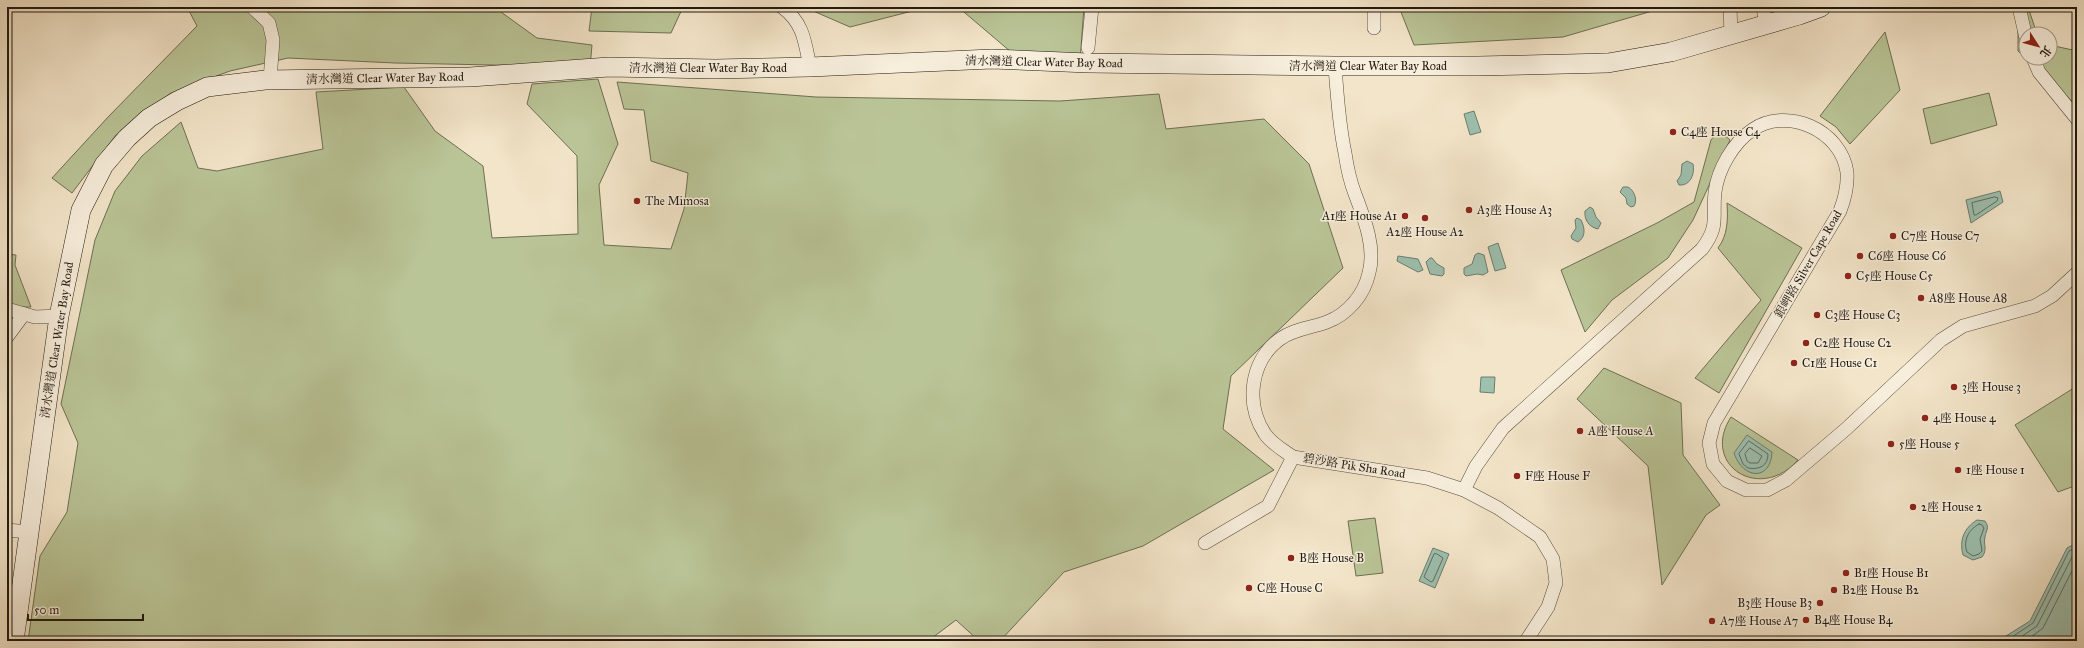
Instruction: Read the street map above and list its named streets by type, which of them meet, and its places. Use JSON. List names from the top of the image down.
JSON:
{
  "streets": {
    "main road": ["清水灣道 Clear Water Bay Road"],
    "street": ["銀岬路 Silver Cape Road", "碧沙路 Pik Sha Road"]
  },
  "crossings": [
    ["清水灣道 Clear Water Bay Road", "碧沙路 Pik Sha Road"],
    ["銀岬路 Silver Cape Road", "碧沙路 Pik Sha Road"]
  ],
  "places": [
    "C4座 House C4",
    "The Mimosa",
    "A3座 House A3",
    "A1座 House A1",
    "A2座 House A2",
    "C7座 House C7",
    "C6座 House C6",
    "C5座 House C5",
    "A8座 House A8",
    "C3座 House C3",
    "C2座 House C2",
    "C1座 House C1",
    "3座 House 3",
    "4座 House 4",
    "A座 House A",
    "5座 House 5",
    "1座 House 1",
    "F座 House F",
    "2座 House 2",
    "B座 House B",
    "B1座 House B1",
    "C座 House C",
    "B2座 House B2",
    "B3座 House B3",
    "B4座 House B4",
    "A7座 House A7"
  ],
  "scale_bar": "50 m",
  "north": "bottom right"
}
